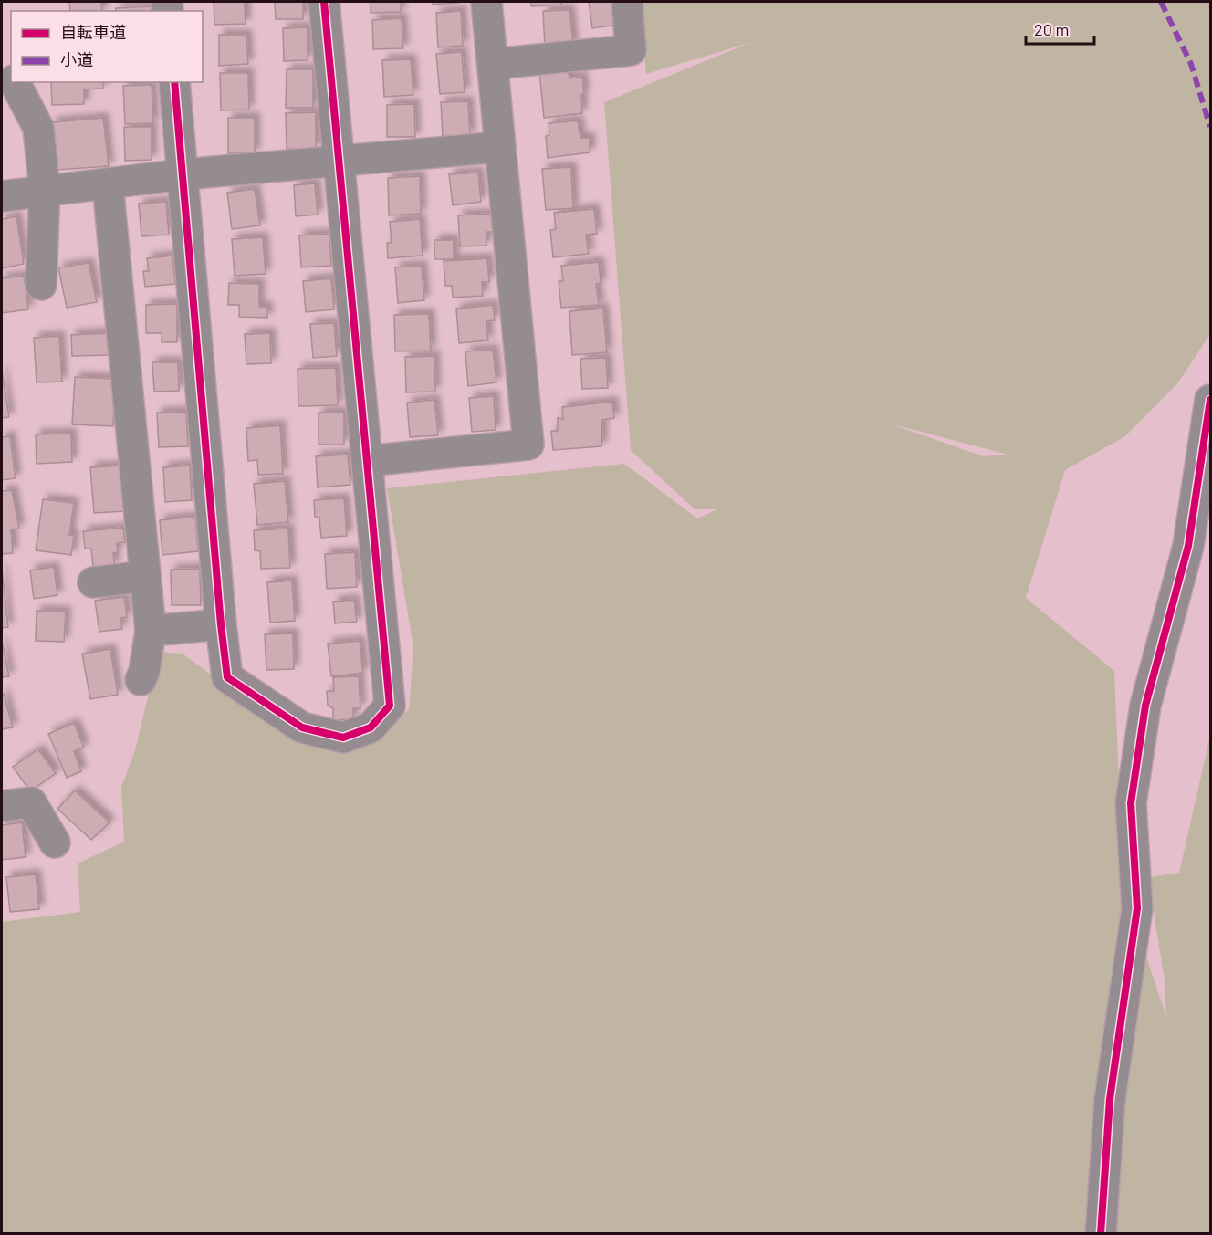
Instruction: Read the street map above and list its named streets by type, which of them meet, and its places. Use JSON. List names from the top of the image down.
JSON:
{
  "legend": ["自転車道", "小道"],
  "scale_bar": "20 m"
}
